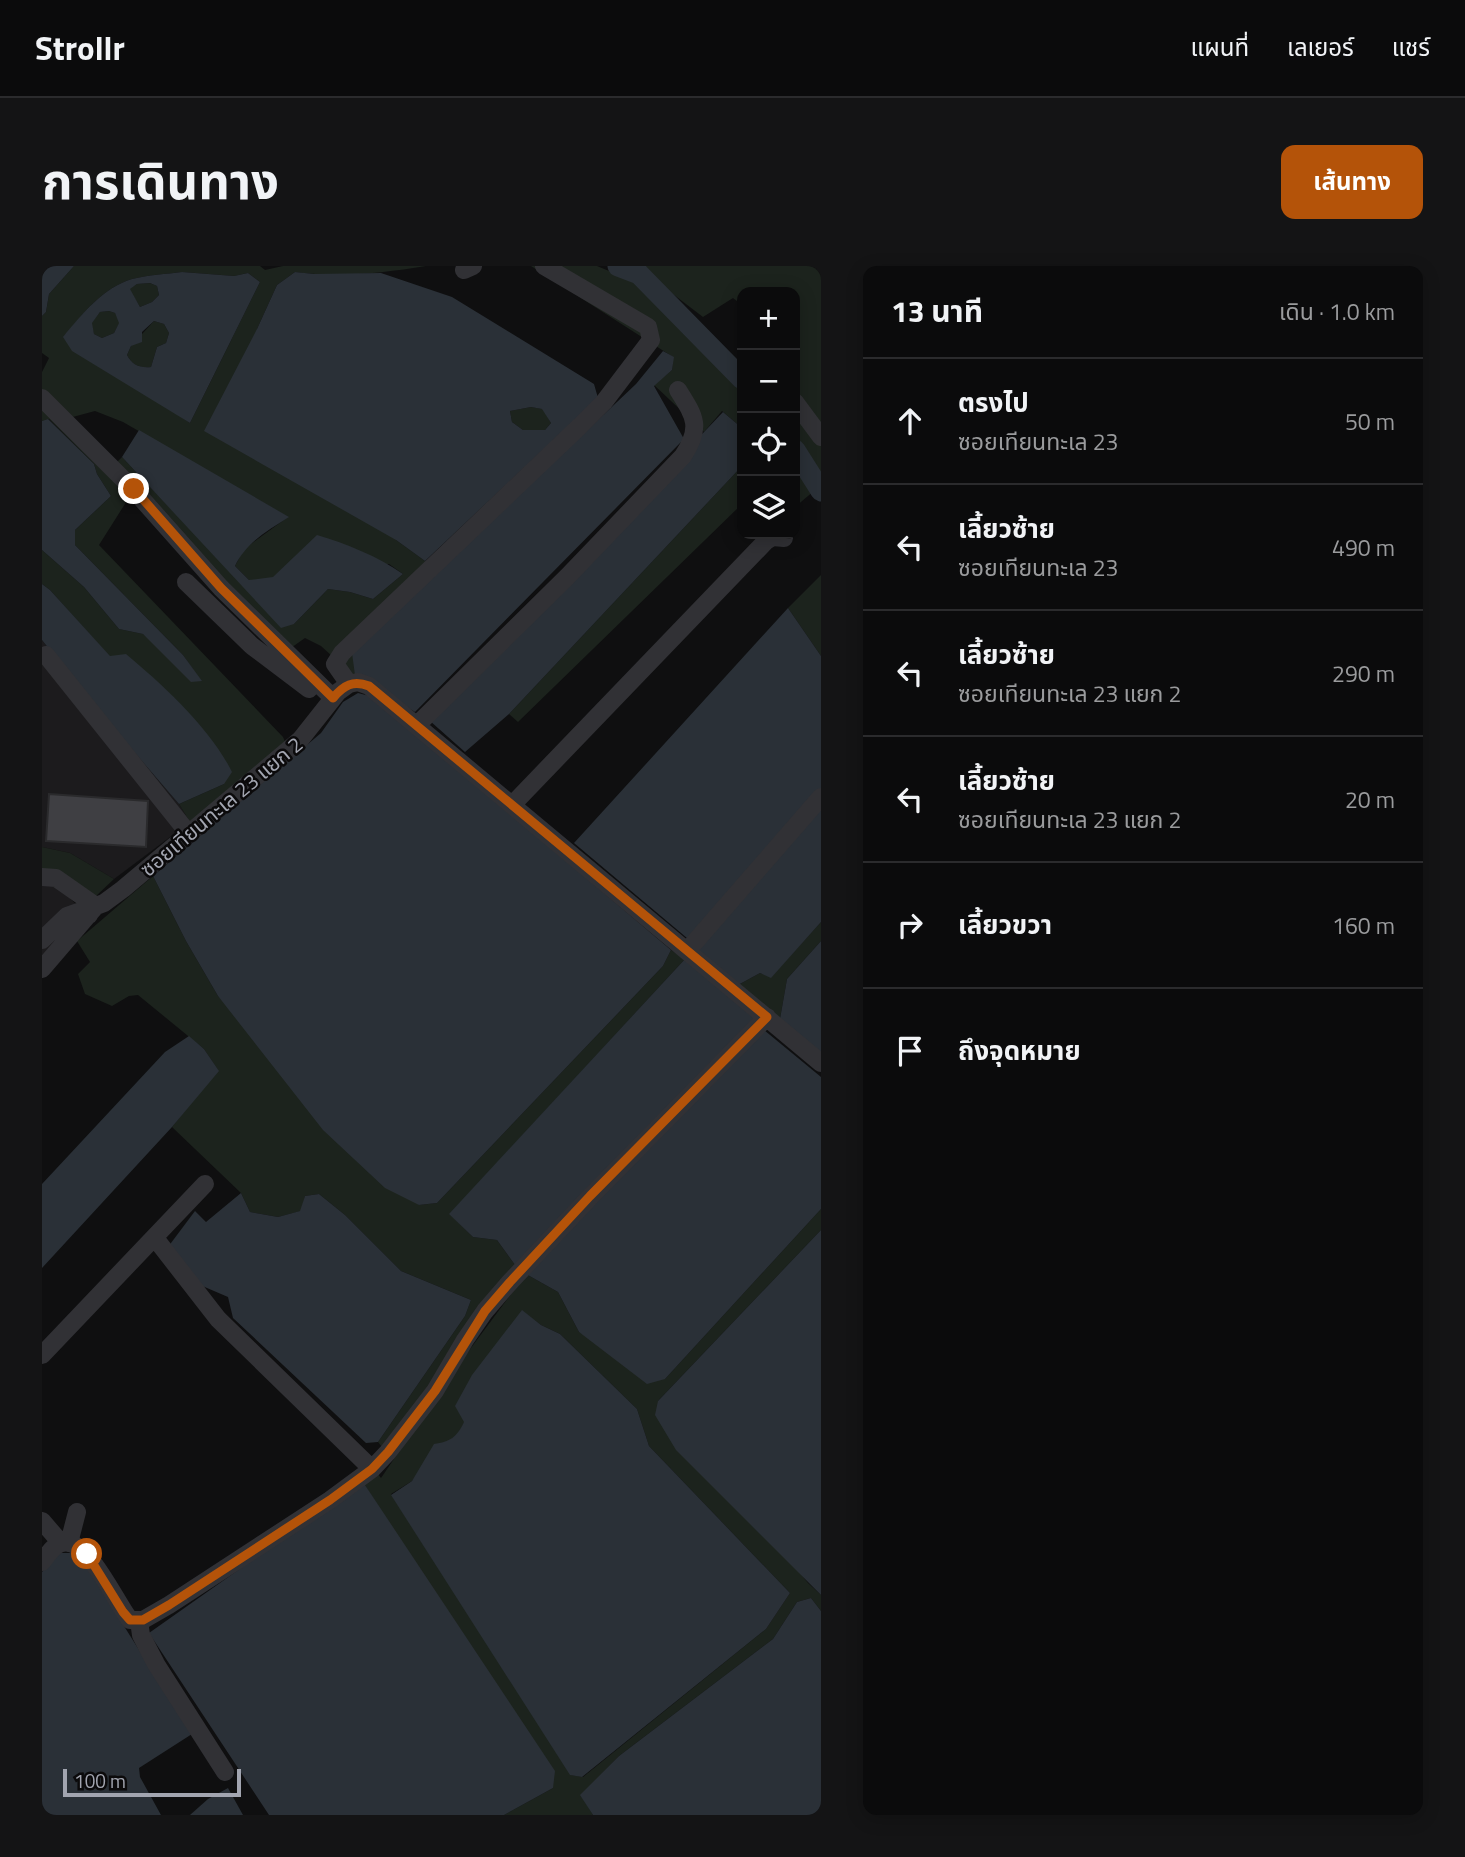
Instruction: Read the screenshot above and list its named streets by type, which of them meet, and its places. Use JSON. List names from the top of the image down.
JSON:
{
  "streets": {
    "street": ["ซอยเทียนทะเล 23 แยก 2"]
  },
  "scale_bar": "100 m",
  "page": {
    "header": "Strollr",
    "nav": ["แผนที่", "เลเยอร์", "แชร์"],
    "title": "การเดินทาง",
    "buttons": "เส้นทาง",
    "heading": ["13 นาที", "เดิน · 1.0 km"],
    "map_buttons": ["+", "−"],
    "list": [
      ["ตรงไป", "ซอยเทียนทะเล 23", "50 m"],
      ["เลี้ยวซ้าย", "ซอยเทียนทะเล 23", "490 m"],
      ["เลี้ยวซ้าย", "ซอยเทียนทะเล 23 แยก 2", "290 m"],
      ["เลี้ยวซ้าย", "ซอยเทียนทะเล 23 แยก 2", "20 m"],
      ["เลี้ยวขวา", "160 m"],
      "ถึงจุดหมาย"
    ],
    "scale": "100 m"
  }
}
